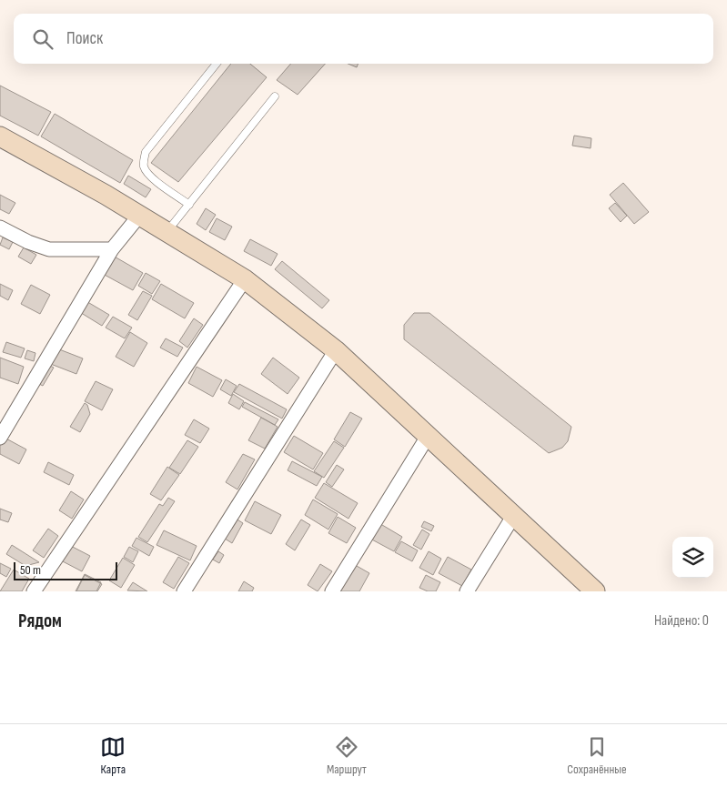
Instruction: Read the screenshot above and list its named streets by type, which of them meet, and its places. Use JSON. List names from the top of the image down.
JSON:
{
  "scale_bar": "50 m",
  "page": {
    "search": "Поиск",
    "scale": "50 m",
    "heading": ["Рядом", "Найдено: 0"],
    "nav": ["Карта", "Маршрут", "Сохранённые"]
  }
}
